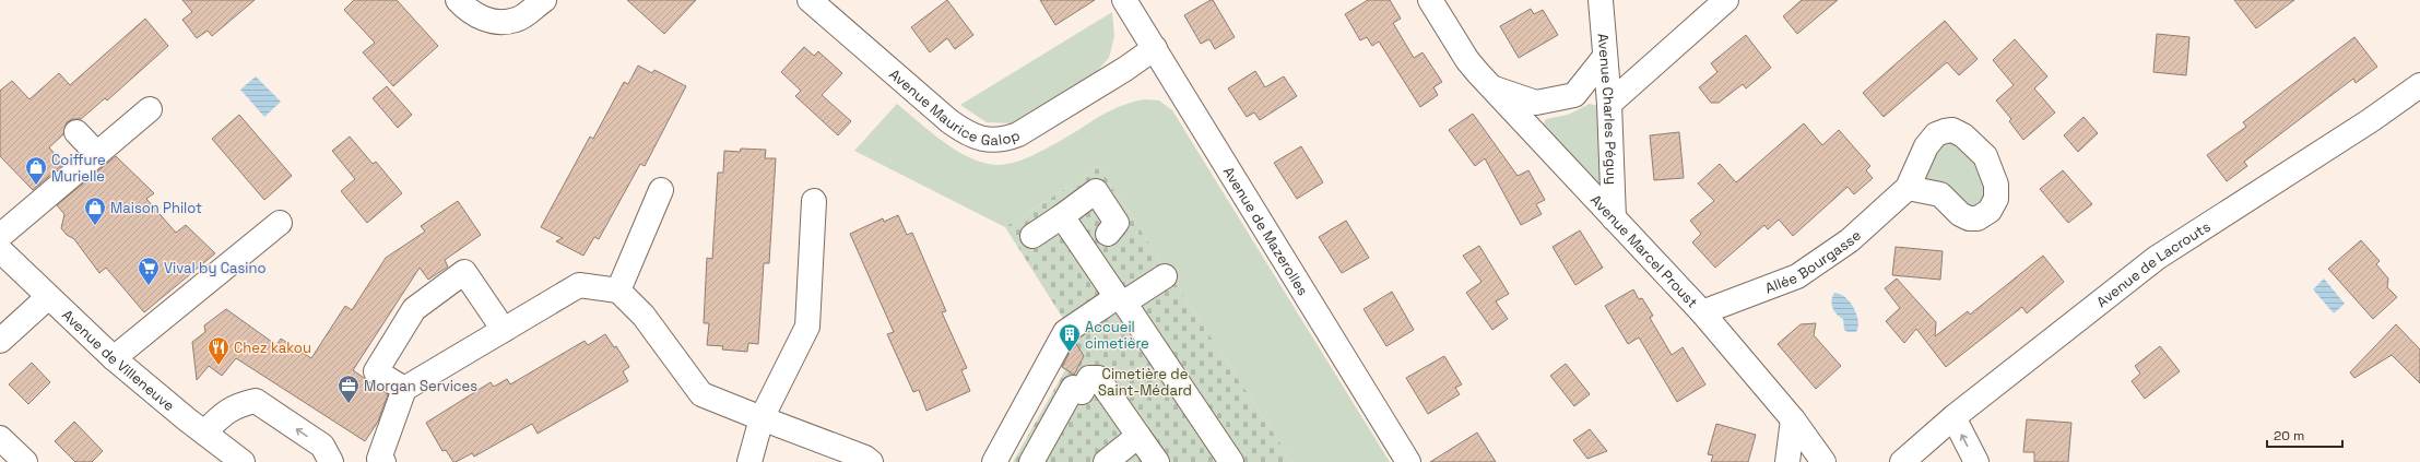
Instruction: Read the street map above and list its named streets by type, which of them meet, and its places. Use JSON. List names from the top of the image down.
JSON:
{
  "streets": {
    "street": [
      "Avenue Maurice Galop",
      "Avenue Charles Péguy",
      "Avenue de Mazerolles",
      "Avenue Marcel Proust",
      "Allée Bourgasse",
      "Avenue de Lacrouts",
      "Avenue de Villeneuve"
    ]
  },
  "crossings": [
    ["Avenue Maurice Galop", "Avenue de Mazerolles"],
    ["Avenue Charles Péguy", "Avenue Marcel Proust"],
    ["Avenue Marcel Proust", "Allée Bourgasse"]
  ],
  "parks": ["Cimetière de Saint-Médard"],
  "places": {
    "shop": ["Coiffure Murielle", "Maison Philot"],
    "supermarket": ["Vival by Casino"],
    "building": ["Accueil cimetière"],
    "restaurant": ["Chez kakou"],
    "office": ["Morgan Services"]
  },
  "scale_bar": "20 m"
}
